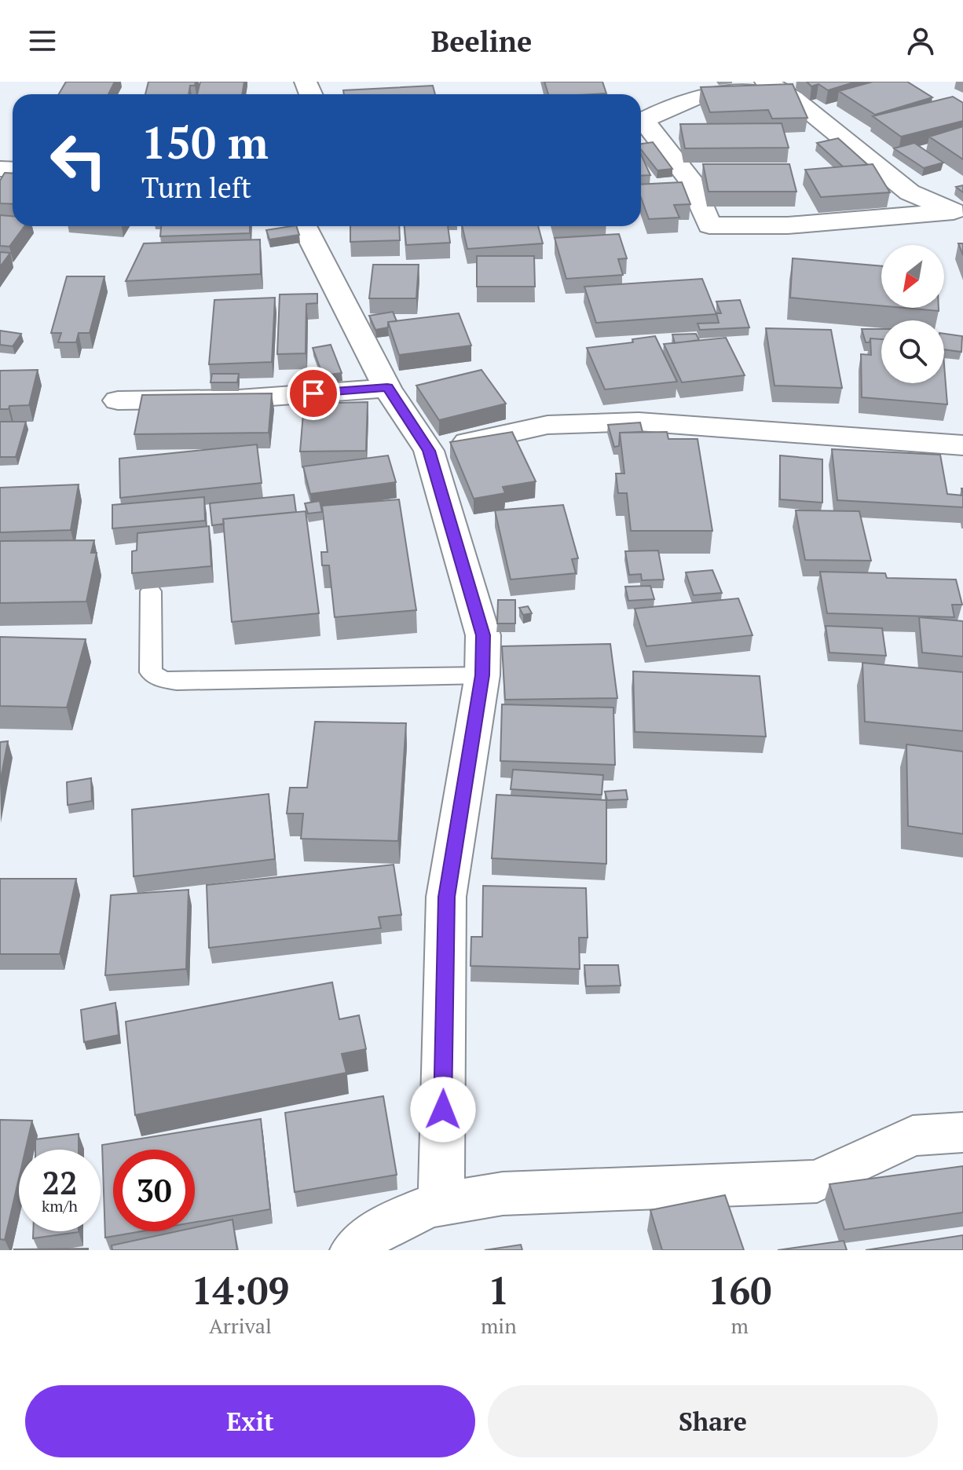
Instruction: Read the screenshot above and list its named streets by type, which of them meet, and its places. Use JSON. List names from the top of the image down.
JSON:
{
  "north": "bottom left",
  "page": {
    "header": "Beeline",
    "turn": ["150 m", "Turn left"],
    "speed": "22 km/h",
    "limit": "30",
    "eta": [
      "14:09",
      "Arrival",
      "1",
      "min",
      "160",
      "m"
    ],
    "buttons": ["Exit", "Share"]
  }
}
